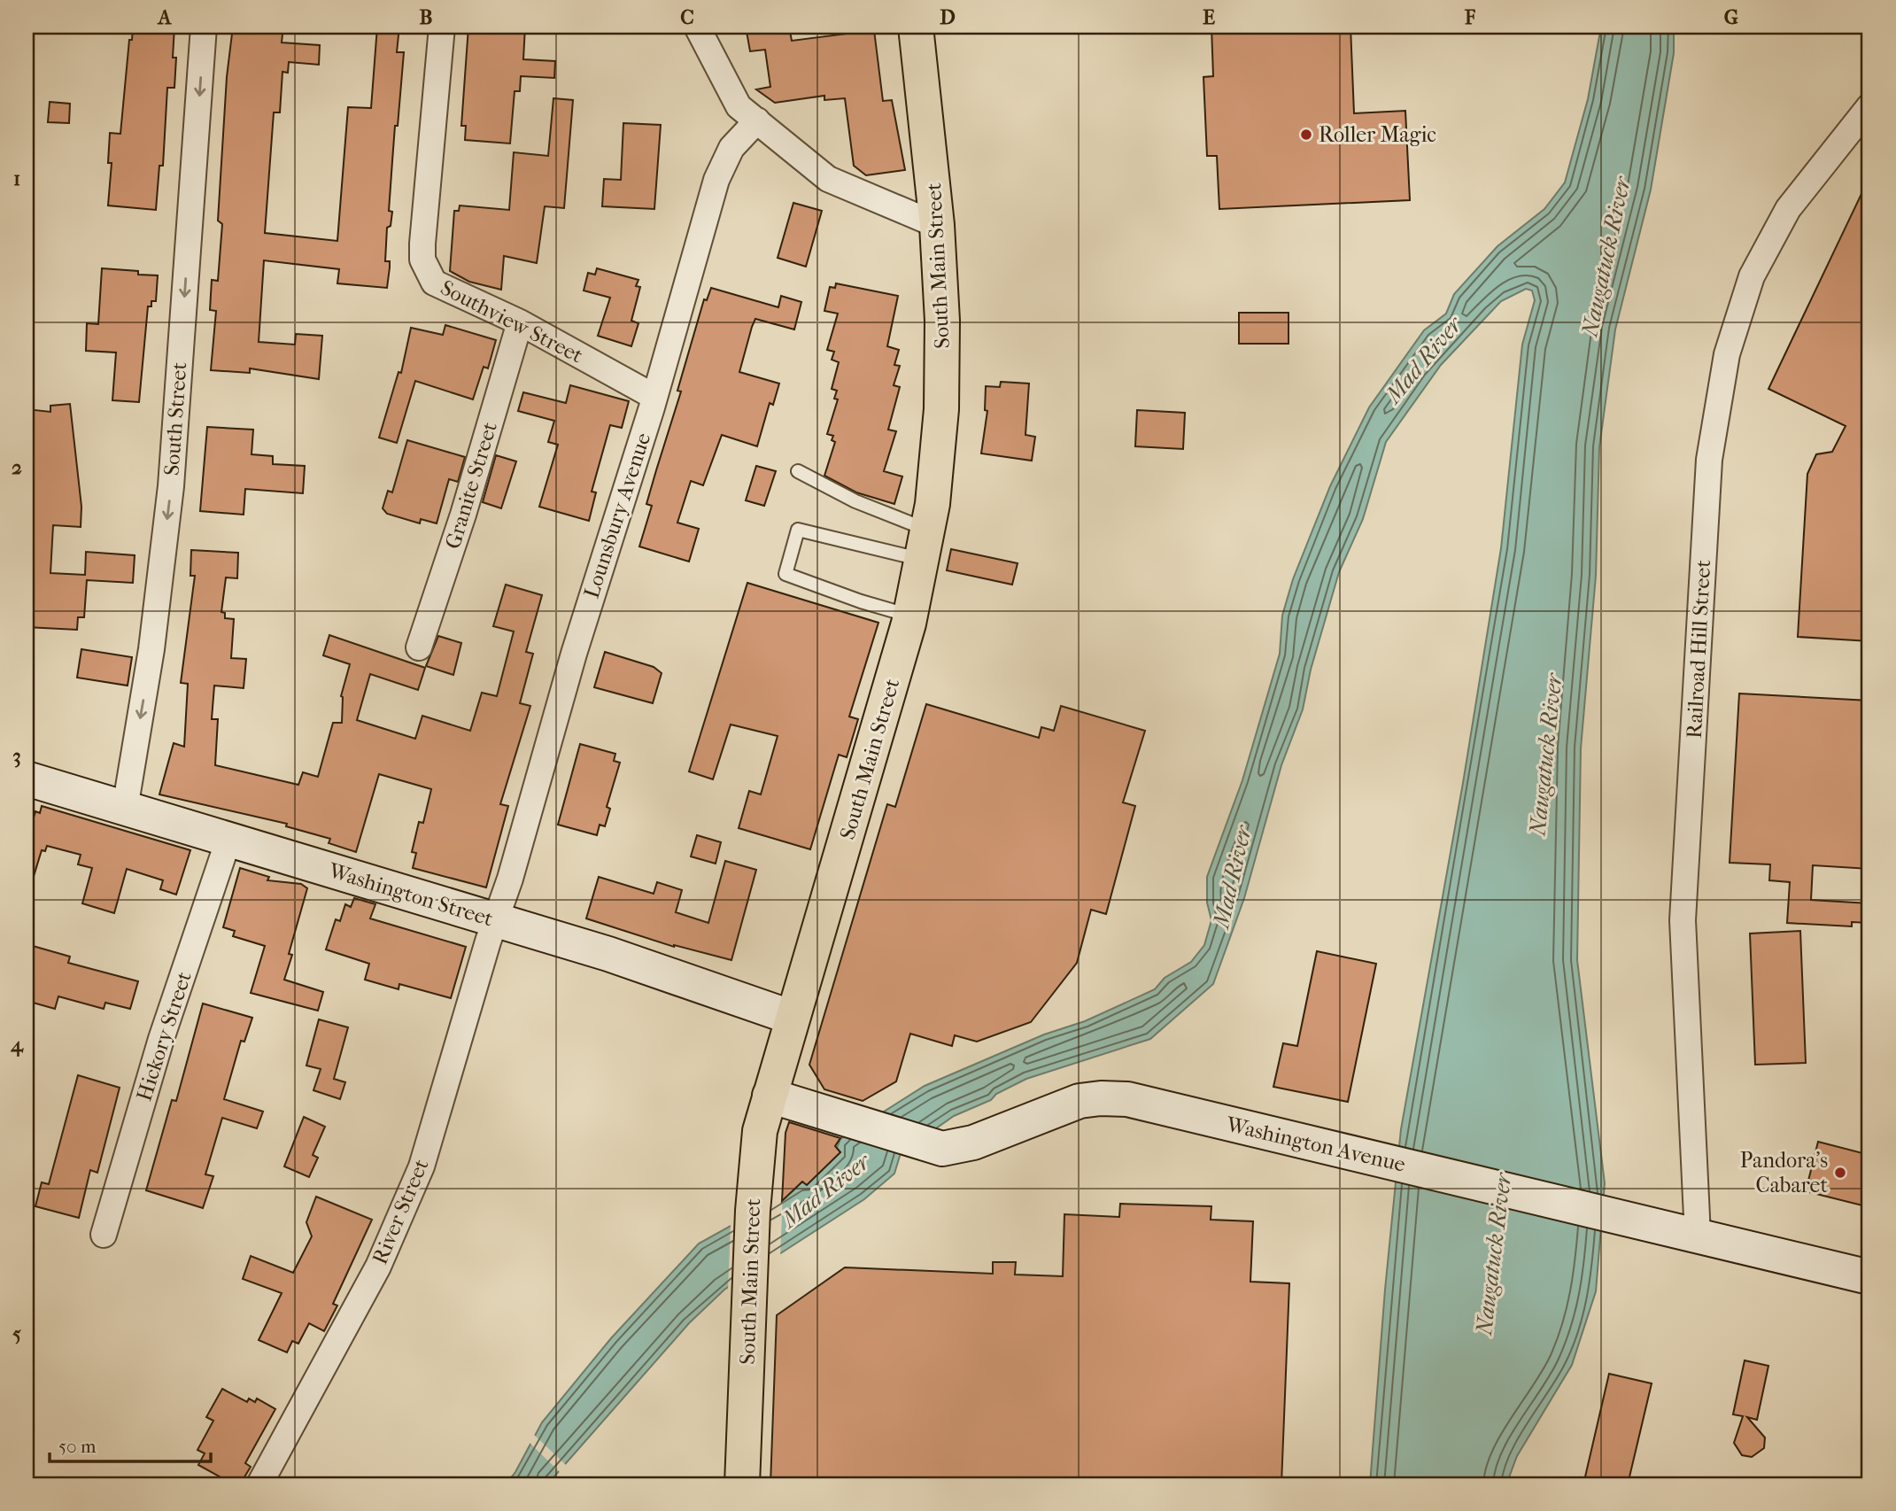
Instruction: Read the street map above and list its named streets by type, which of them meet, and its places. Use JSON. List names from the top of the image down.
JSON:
{
  "streets": {
    "main road": ["South Main Street", "Washington Street", "Washington Avenue"],
    "street": [
      "Southview Street",
      "South Street",
      "Granite Street",
      "Lounsbury Avenue",
      "Railroad Hill Street",
      "Hickory Street",
      "River Street"
    ]
  },
  "crossings": [
    ["South Main Street", "Washington Street"],
    ["South Main Street", "Washington Avenue"],
    ["Southview Street", "Granite Street"],
    ["Southview Street", "Lounsbury Avenue"],
    ["South Street", "Washington Street"],
    ["Lounsbury Avenue", "Washington Street"],
    ["Lounsbury Avenue", "River Street"],
    ["Railroad Hill Street", "Washington Avenue"],
    ["Washington Street", "Hickory Street"],
    ["Washington Street", "River Street"]
  ],
  "one_way": ["South Street"],
  "water": ["Naugatuck River", "Mad River"],
  "places": ["Roller Magic", "Pandora's Cabaret"],
  "scale_bar": "50 m",
  "grid": {
    "columns": [
      "A",
      "B",
      "C",
      "D",
      "E",
      "F",
      "G"
    ],
    "rows": [
      "1",
      "2",
      "3",
      "4",
      "5"
    ]
  }
}
